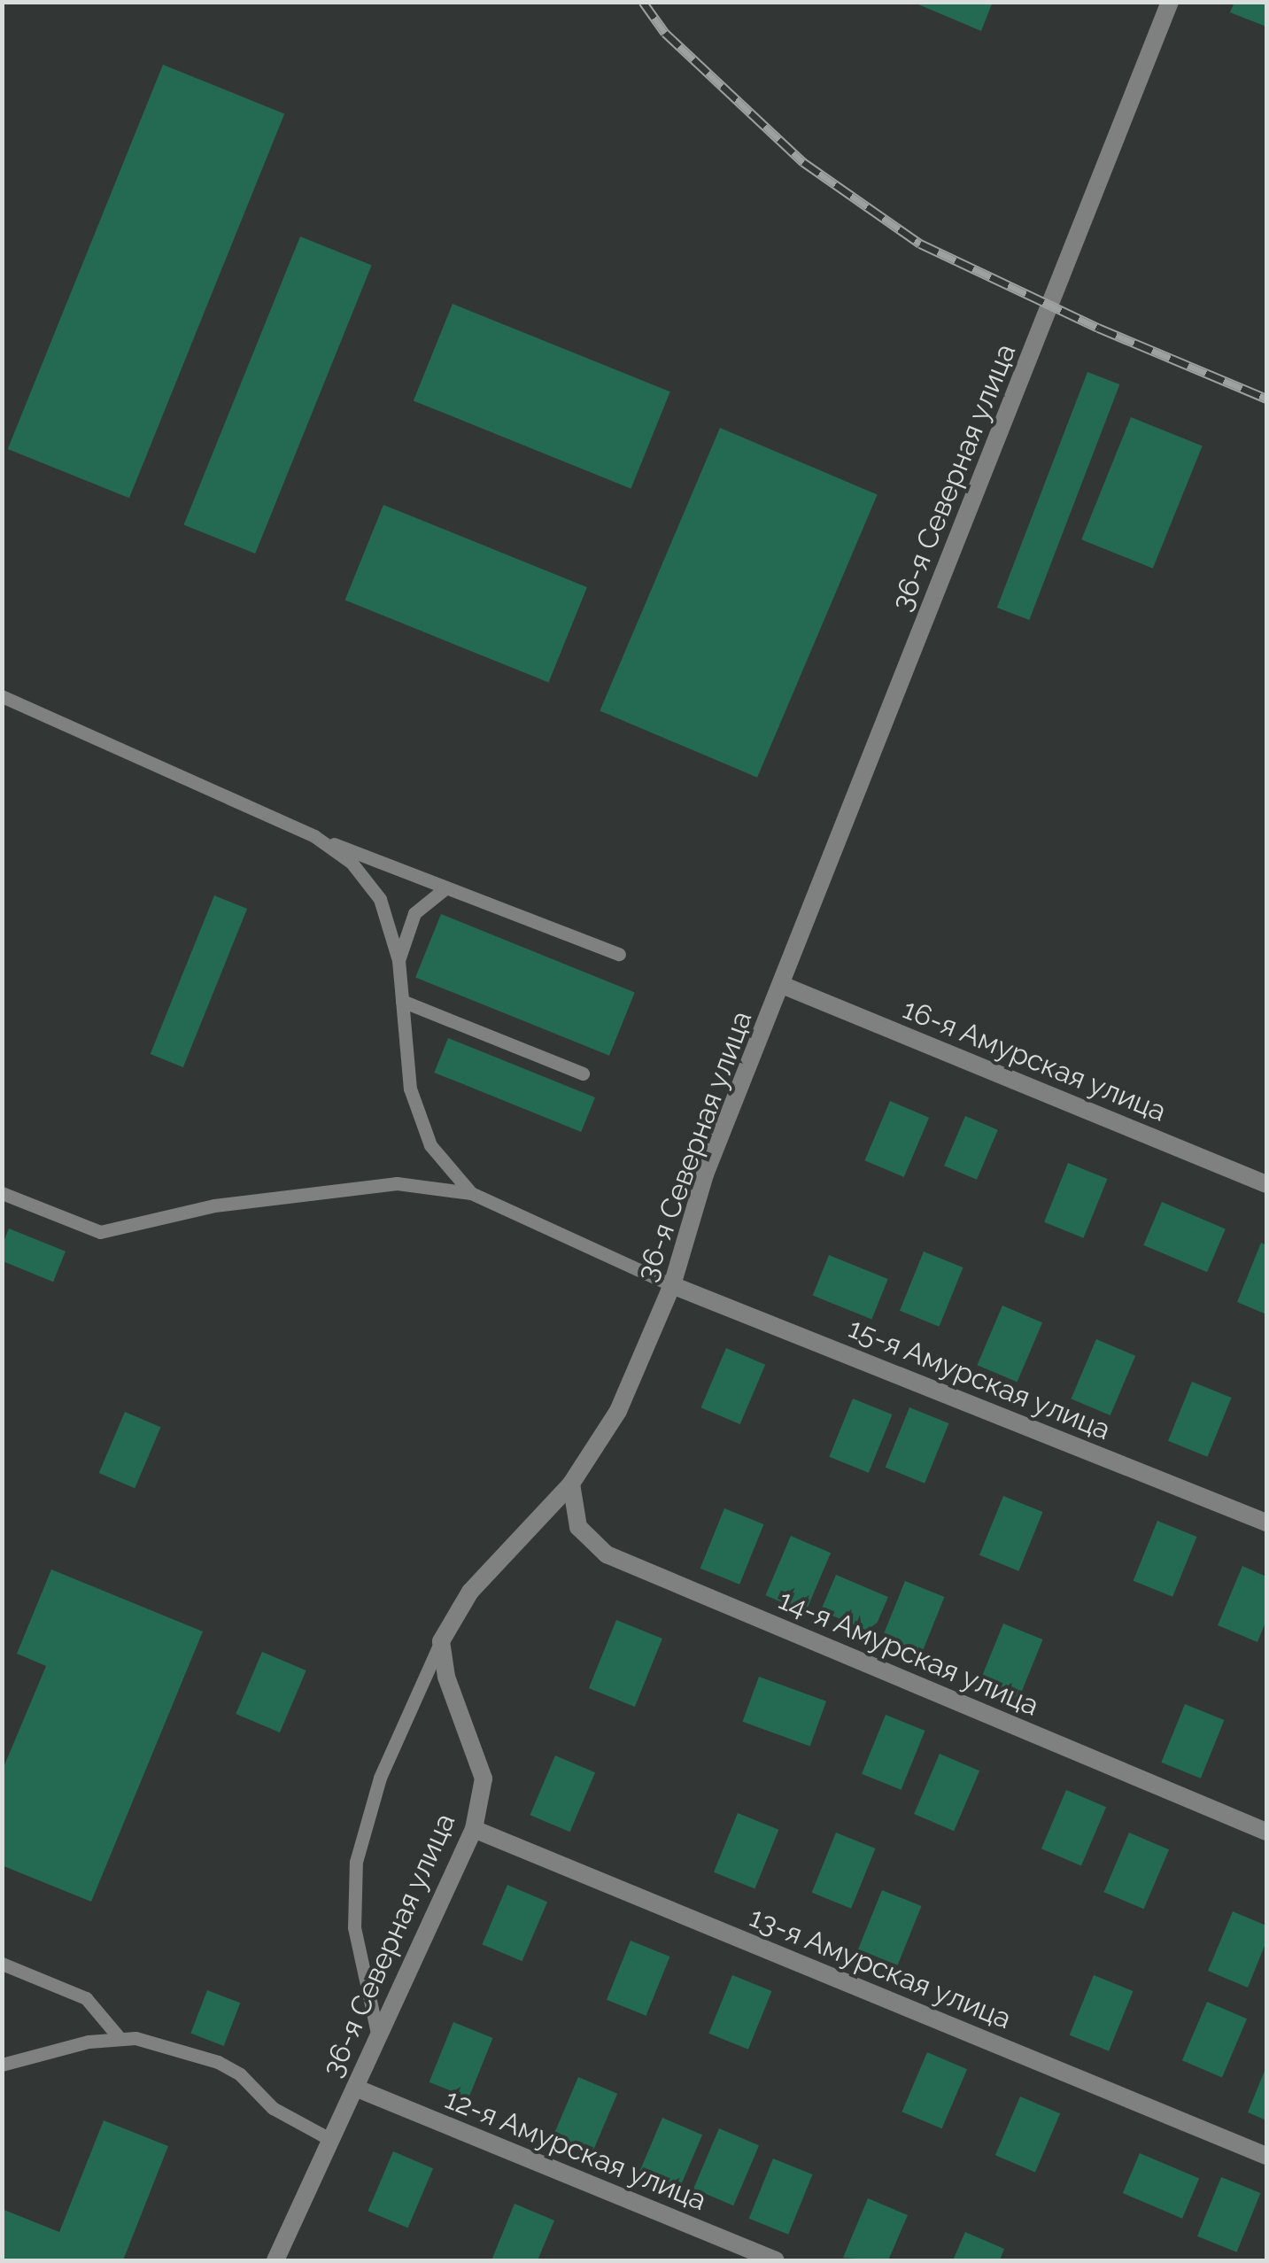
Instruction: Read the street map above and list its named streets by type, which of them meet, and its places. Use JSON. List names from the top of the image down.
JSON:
{
  "streets": {
    "street": [
      "36-я Северная улица",
      "16-я Амурская улица",
      "15-я Амурская улица",
      "14-я Амурская улица",
      "13-я Амурская улица",
      "12-я Амурская улица"
    ]
  },
  "crossings": [
    ["36-я Северная улица", "16-я Амурская улица"],
    ["36-я Северная улица", "15-я Амурская улица"],
    ["36-я Северная улица", "14-я Амурская улица"],
    ["36-я Северная улица", "13-я Амурская улица"],
    ["36-я Северная улица", "12-я Амурская улица"]
  ]
}
